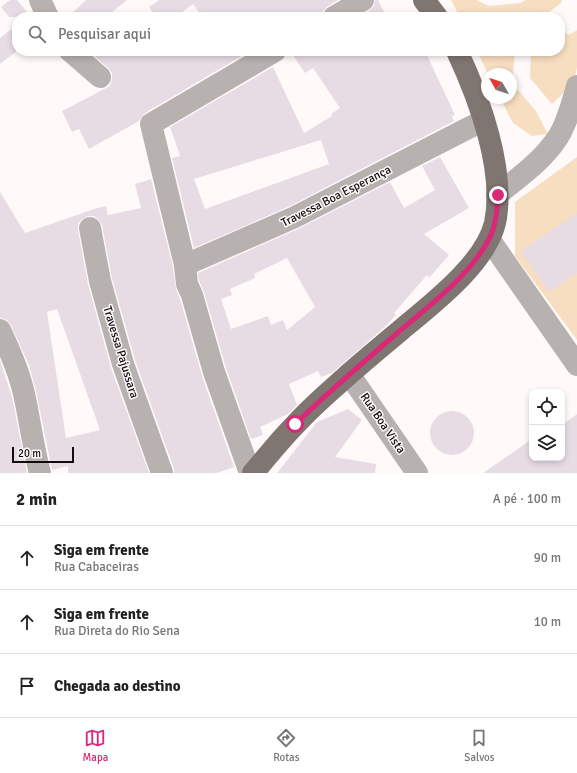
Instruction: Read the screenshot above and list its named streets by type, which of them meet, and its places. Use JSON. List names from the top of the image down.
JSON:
{
  "streets": {
    "street": ["Travessa Boa Esperança", "Travessa Pajussara", "Rua Boa Vista"]
  },
  "scale_bar": "20 m",
  "north": "top left",
  "page": {
    "search": "Pesquisar aqui",
    "scale": "20 m",
    "heading": ["2 min", "A pé · 100 m"],
    "list": [
      ["Siga em frente", "Rua Cabaceiras", "90 m"],
      ["Siga em frente", "Rua Direta do Rio Sena", "10 m"],
      "Chegada ao destino"
    ],
    "nav": ["Mapa", "Rotas", "Salvos"]
  }
}
